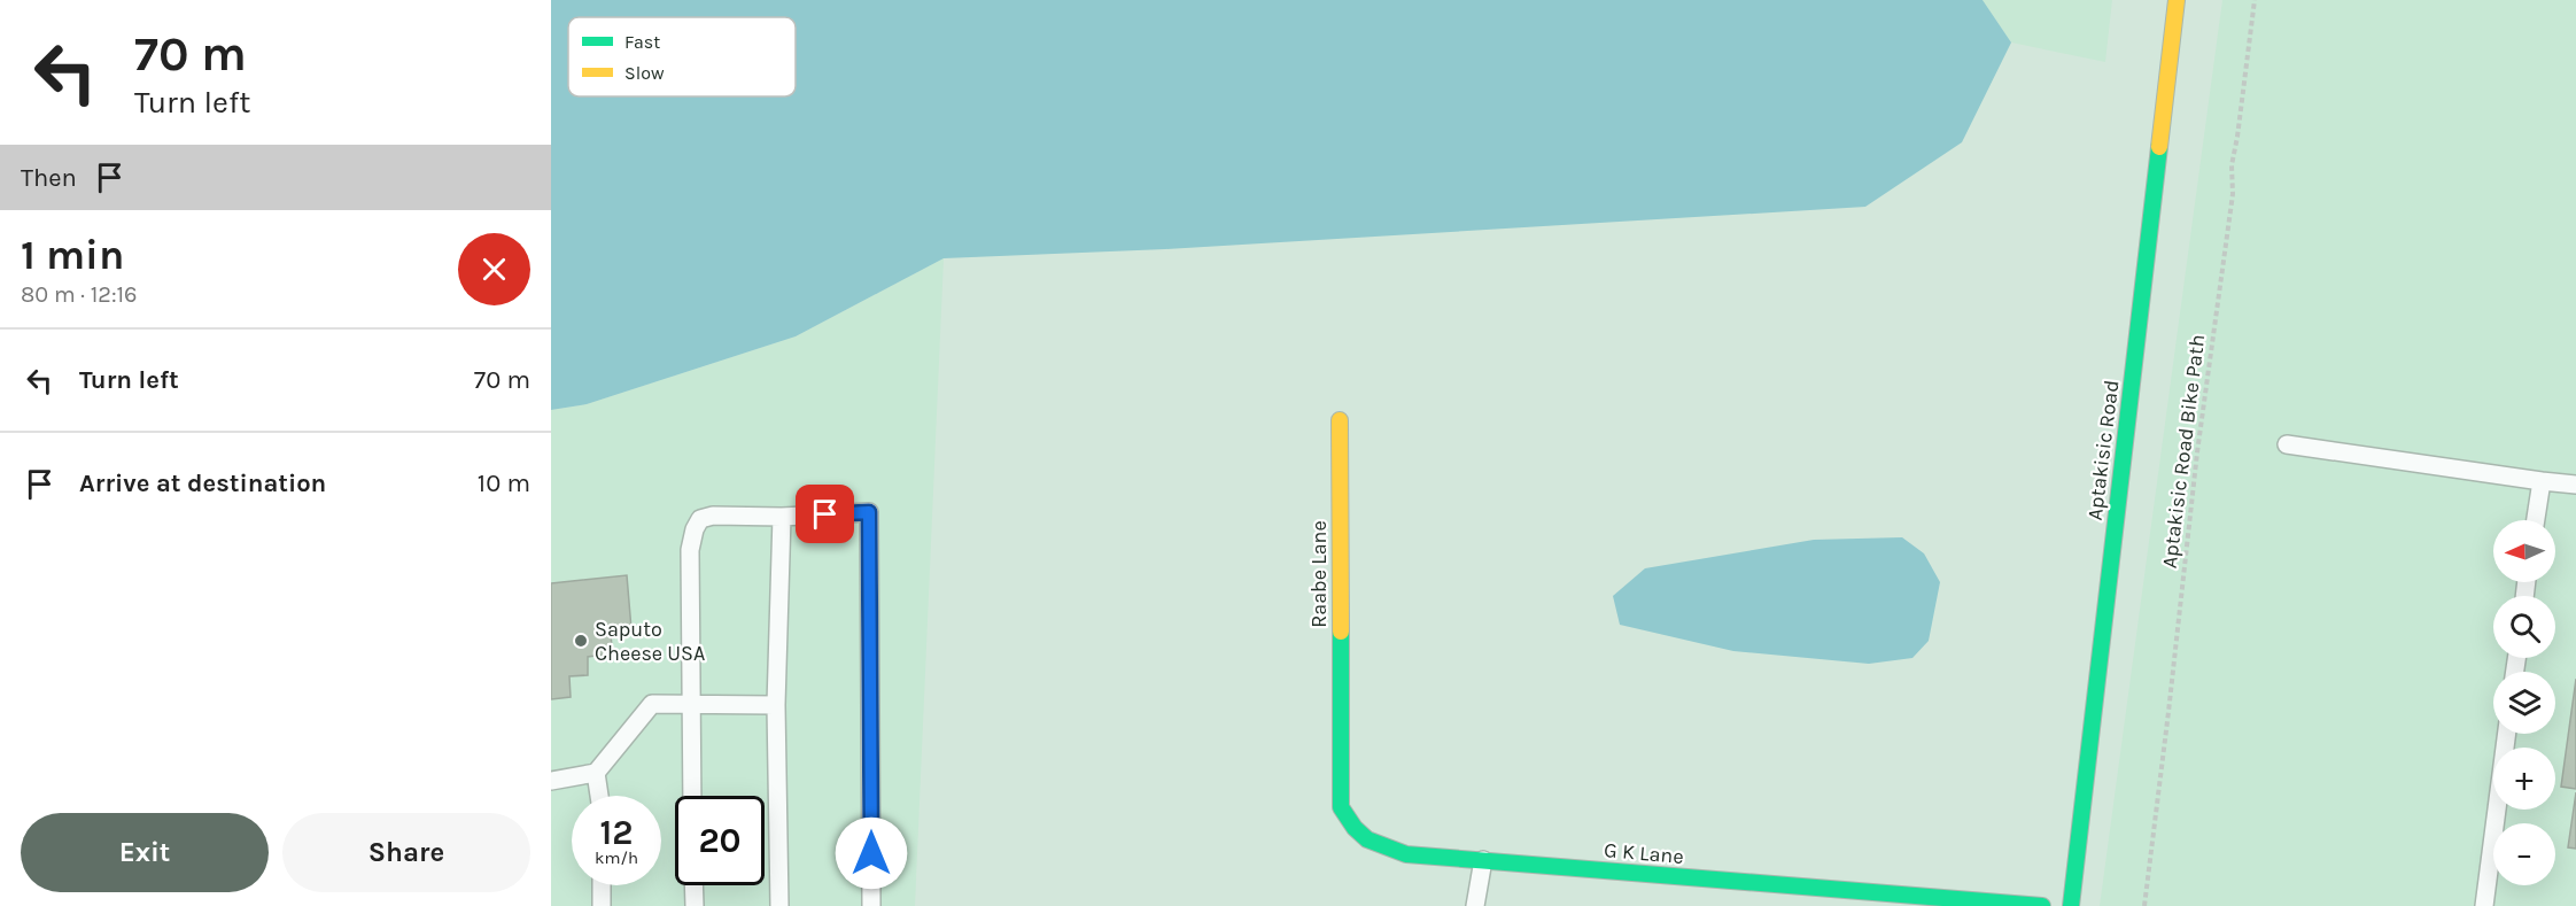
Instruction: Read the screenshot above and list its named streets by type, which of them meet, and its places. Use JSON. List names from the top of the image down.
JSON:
{
  "streets": {
    "street": ["Aptakisic Road", "Raabe Lane", "G K Lane"],
    "path": ["Aptakisic Road Bike Path"]
  },
  "crossings": [
    ["Raabe Lane", "G K Lane"]
  ],
  "places": ["Saputo Cheese USA"],
  "legend": ["Fast", "Slow"],
  "north": "left",
  "page": {
    "turn": ["70 m", "Turn left"],
    "then": "Then",
    "heading": ["1 min", "80 m · 12:16"],
    "list": [
      {
        "name": "Turn left",
        "value": "70 m"
      },
      {
        "name": "Arrive at destination",
        "value": "10 m"
      }
    ],
    "map_buttons": ["+", "−"],
    "speed": "12 km/h",
    "limit": "20",
    "buttons": ["Exit", "Share"]
  }
}
